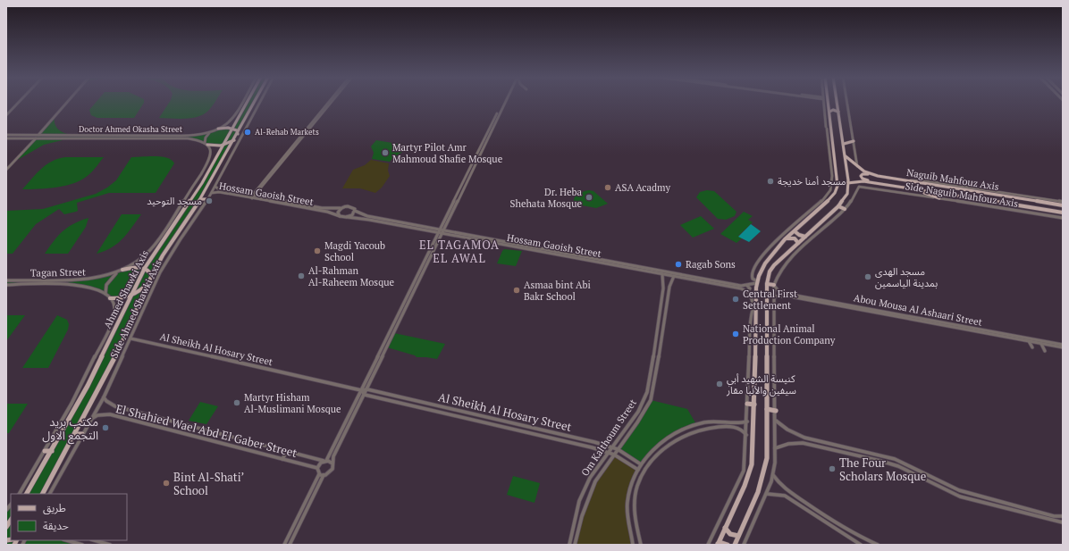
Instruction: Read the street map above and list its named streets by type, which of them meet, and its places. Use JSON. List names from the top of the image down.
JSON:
{
  "streets": {
    "main road": ["Naguib Mahfouz Axis", "Ahmed Shawki Axis"],
    "street": [
      "Doctor Ahmed Okasha Street",
      "Hossam Gaoish Street",
      "Side Naguib Mahfouz Axis",
      "Tagan Street",
      "Side Ahmed Shawki Axis",
      "Abou Mousa Al Ashaari Street",
      "Al Sheikh Al Hosary Street",
      "El Shahied Wael Abd El Gaber Street",
      "Om Kalthoum Street"
    ]
  },
  "crossings": [
    ["Doctor Ahmed Okasha Street", "Side Ahmed Shawki Axis"],
    ["Naguib Mahfouz Axis", "Side Naguib Mahfouz Axis"],
    ["Hossam Gaoish Street", "Side Ahmed Shawki Axis"],
    ["Hossam Gaoish Street", "Om Kalthoum Street"],
    ["Tagan Street", "Side Ahmed Shawki Axis"],
    ["Side Ahmed Shawki Axis", "Al Sheikh Al Hosary Street"],
    ["Side Ahmed Shawki Axis", "El Shahied Wael Abd El Gaber Street"],
    ["Al Sheikh Al Hosary Street", "Om Kalthoum Street"]
  ],
  "districts": ["EL TAGAMOA EL AWAL"],
  "places": [
    "Al-Rehab Markets",
    "Martyr Pilot Amr Mahmoud Shafie Mosque",
    "مسجد أمنا خديجة",
    "ASA Acadmy",
    "Dr. Heba Shehata Mosque",
    "مسجد التوحيد",
    "Magdi Yacoub School",
    "Ragab Sons",
    "Al-Rahman Al-Raheem Mosque",
    "مسجد الهدى بمدينة الياسمين",
    "Asmaa bint Abi Bakr School",
    "Central First Settlement",
    "National Animal Production Company",
    "كنيسة الشهيد أبي سيفين والأنبا مقار",
    "Martyr Hisham Al-Muslimani Mosque",
    "مكتب بريد التجمع الاول",
    "The Four Scholars Mosque",
    "Bint Al-Shati’ School"
  ],
  "legend": ["طريق", "حديقة"]
}
